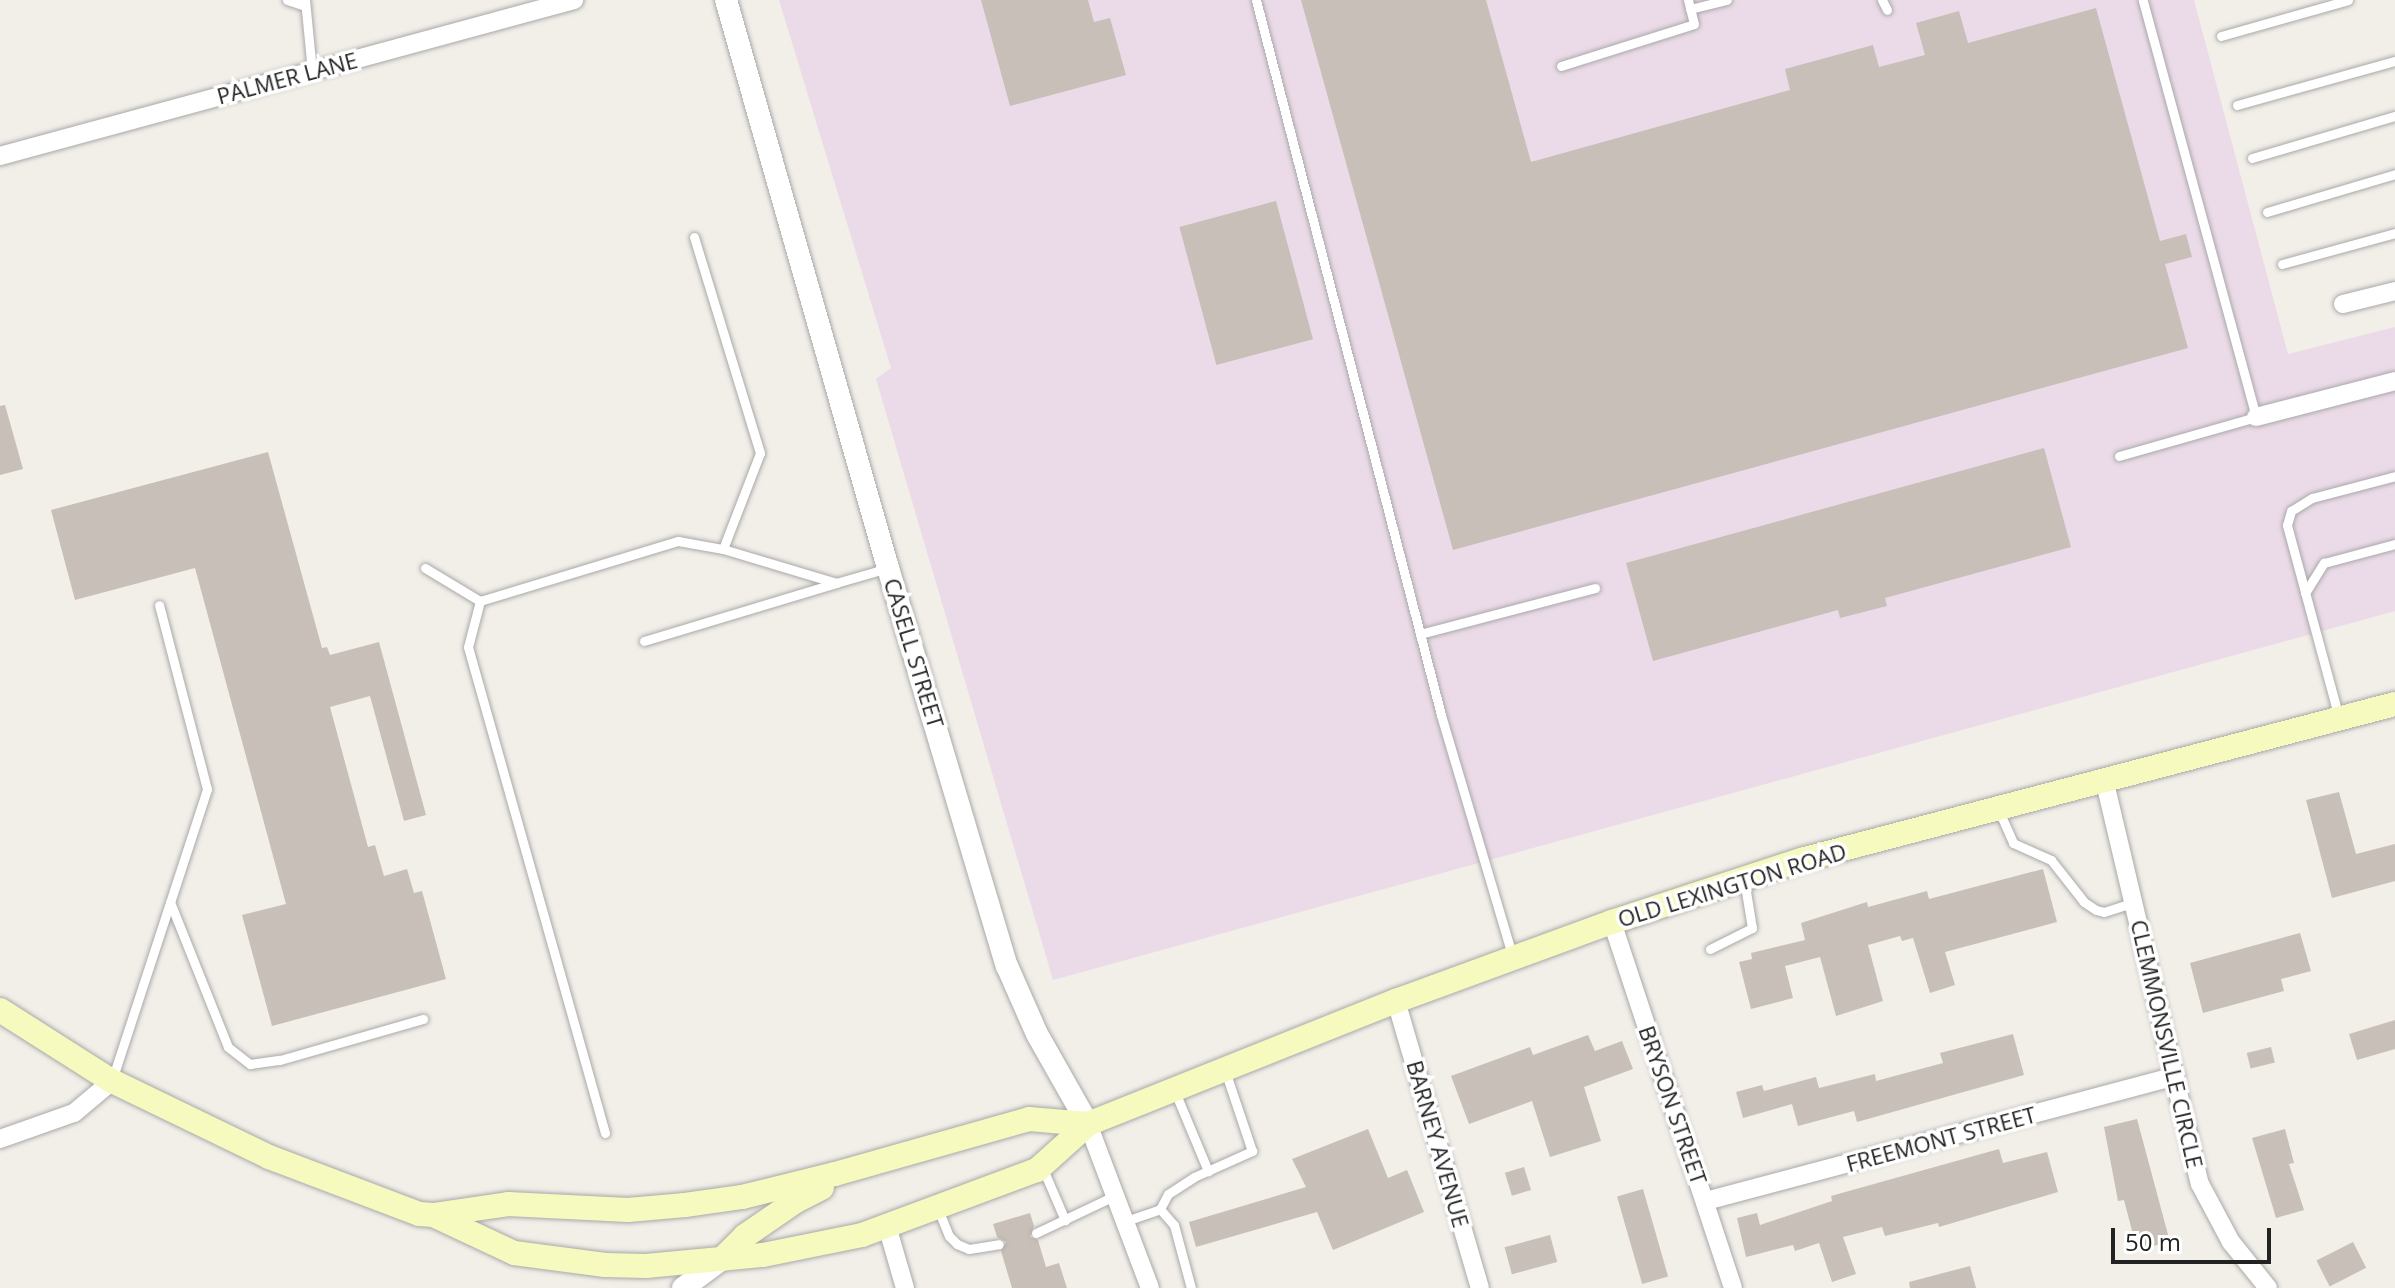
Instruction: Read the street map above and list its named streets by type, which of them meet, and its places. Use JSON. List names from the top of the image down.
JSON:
{
  "streets": {
    "main road": ["OLD LEXINGTON ROAD"],
    "street": [
      "PALMER LANE",
      "CASELL STREET",
      "CLEMMONSVILLE CIRCLE",
      "BRYSON STREET",
      "FREEMONT STREET",
      "BARNEY AVENUE"
    ]
  },
  "crossings": [
    ["CASELL STREET", "OLD LEXINGTON ROAD"],
    ["OLD LEXINGTON ROAD", "CLEMMONSVILLE CIRCLE"],
    ["OLD LEXINGTON ROAD", "BRYSON STREET"],
    ["OLD LEXINGTON ROAD", "BARNEY AVENUE"],
    ["CLEMMONSVILLE CIRCLE", "FREEMONT STREET"],
    ["BRYSON STREET", "FREEMONT STREET"]
  ],
  "scale_bar": "50 m"
}
